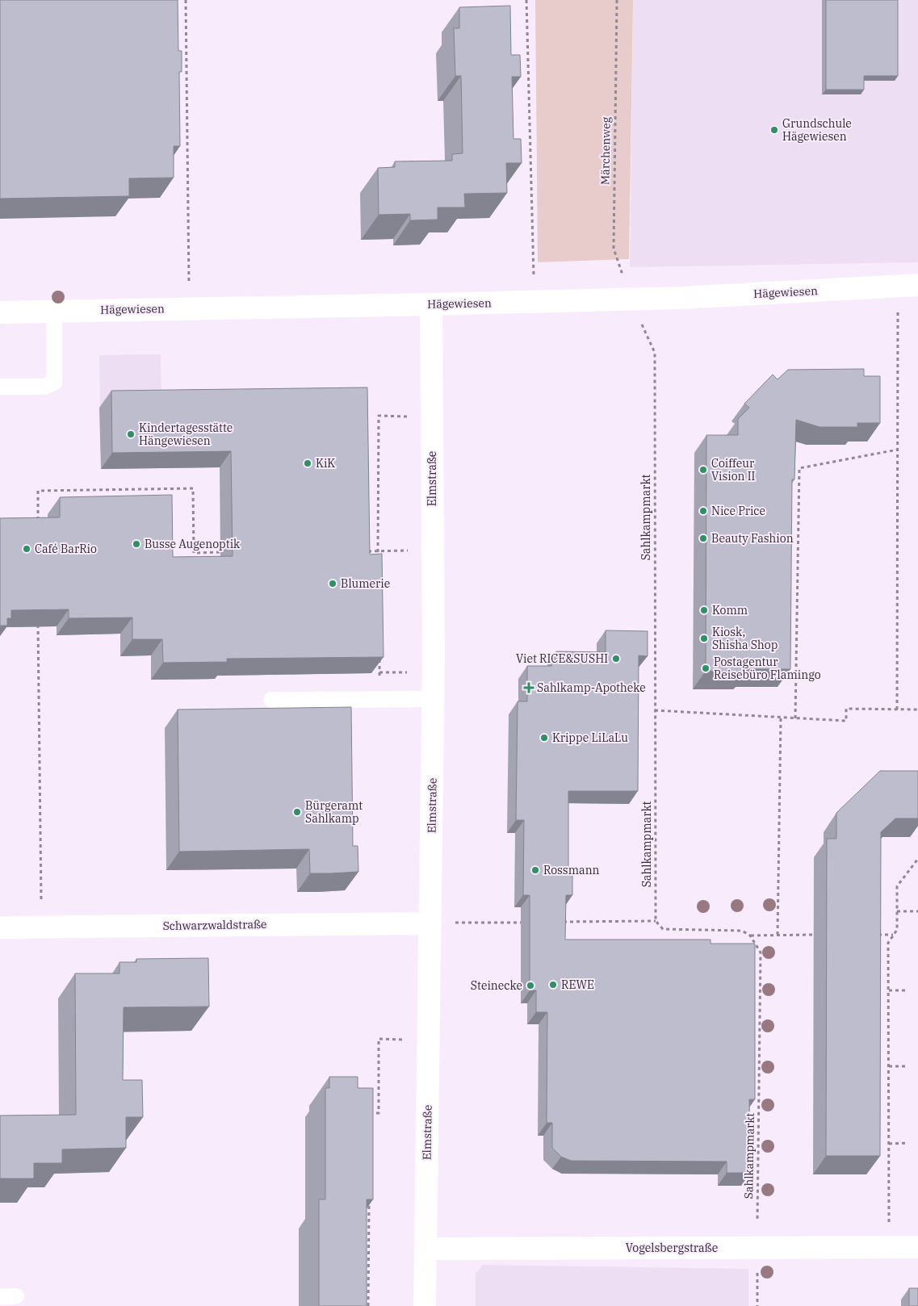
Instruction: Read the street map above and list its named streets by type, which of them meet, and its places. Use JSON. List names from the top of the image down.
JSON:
{
  "streets": {
    "street": [
      "Hägewiesen",
      "Elmstraße",
      "Schwarzwaldstraße",
      "Vogelsbergstraße"
    ],
    "path": ["Märchenweg", "Sahlkampmarkt"]
  },
  "crossings": [
    ["Märchenweg", "Hägewiesen"],
    ["Märchenweg", "Sahlkampmarkt"],
    ["Hägewiesen", "Elmstraße"],
    ["Hägewiesen", "Sahlkampmarkt"],
    ["Elmstraße", "Schwarzwaldstraße"],
    ["Elmstraße", "Vogelsbergstraße"],
    ["Sahlkampmarkt", "Vogelsbergstraße"]
  ],
  "places": {
    "other": [
      "Grundschule Hägewiesen",
      "Kindertagesstätte Hängewiesen",
      "KiK",
      "Coiffeur Vision II",
      "Nice Price",
      "Beauty Fashion",
      "Busse Augenoptik",
      "Café BarRio",
      "Blumerie",
      "Komm",
      "Kiosk, Shisha Shop",
      "Viet RICE&SUSHI",
      "Postagentur Reisebüro Flamingo",
      "Krippe LiLaLu",
      "Bürgeramt Sahlkamp",
      "Rossmann",
      "REWE",
      "Steinecke"
    ],
    "health": ["Sahlkamp-Apotheke"]
  }
}
